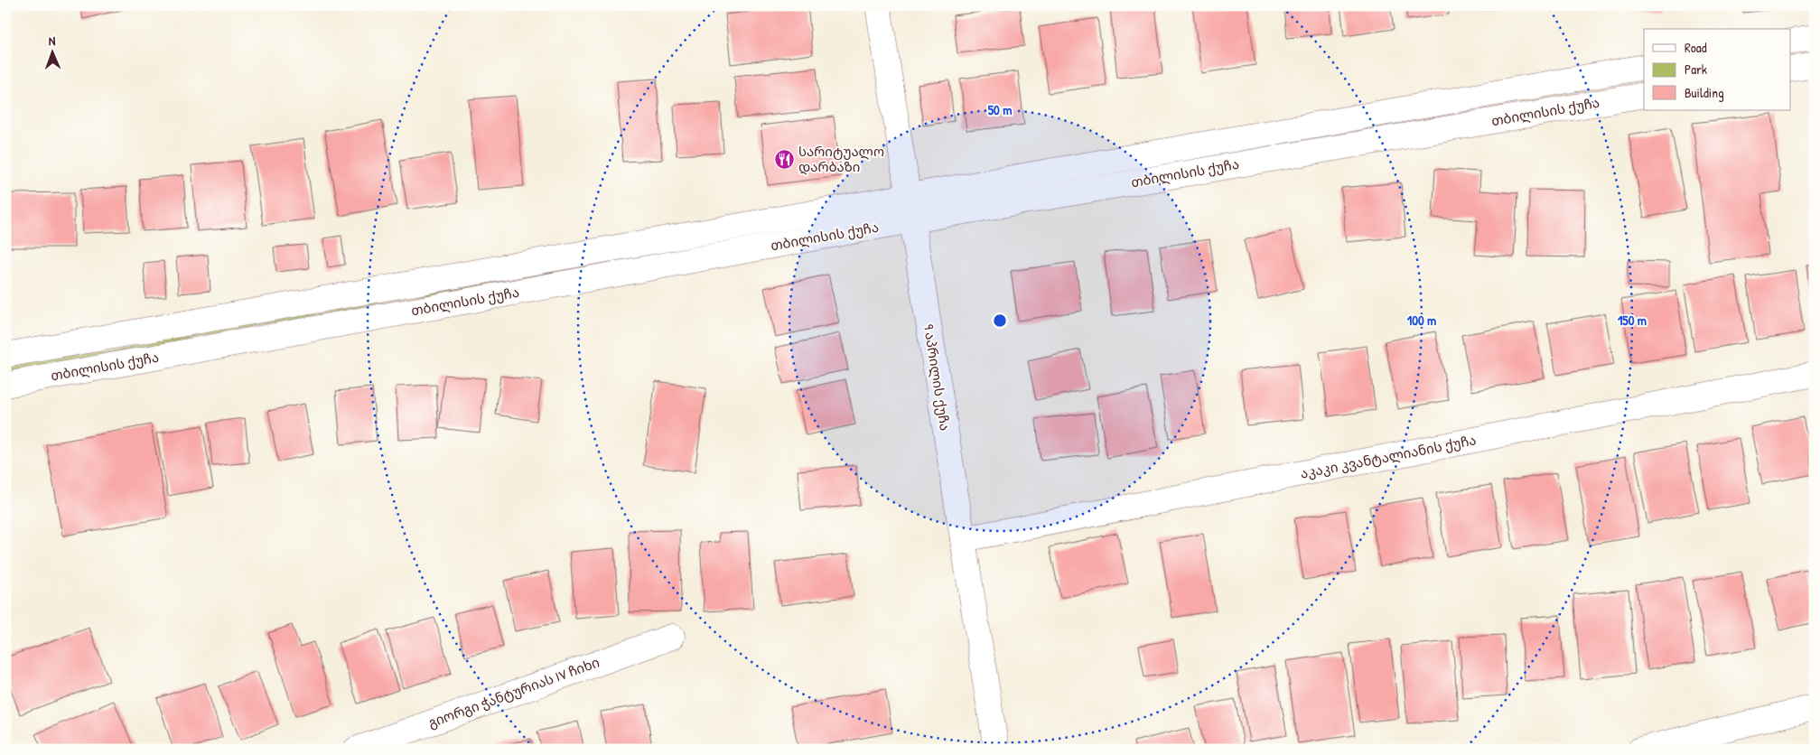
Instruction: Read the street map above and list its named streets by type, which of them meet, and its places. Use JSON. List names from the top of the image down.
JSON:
{
  "streets": {
    "street": [
      "თბილისის ქუჩა",
      "9 აპრილის ქუჩა",
      "აკაკი კვანტალიანის ქუჩა",
      "გიორგი ჭანტურიას IV ჩიხი"
    ]
  },
  "crossings": [
    ["თბილისის ქუჩა", "9 აპრილის ქუჩა"],
    ["9 აპრილის ქუჩა", "აკაკი კვანტალიანის ქუჩა"]
  ],
  "places": {
    "restaurant": ["სარიტუალო დარბაზი"]
  },
  "legend": ["Road", "Park", "Building"],
  "north": "top",
  "rings": ["50 m", "100 m", "150 m"]
}
